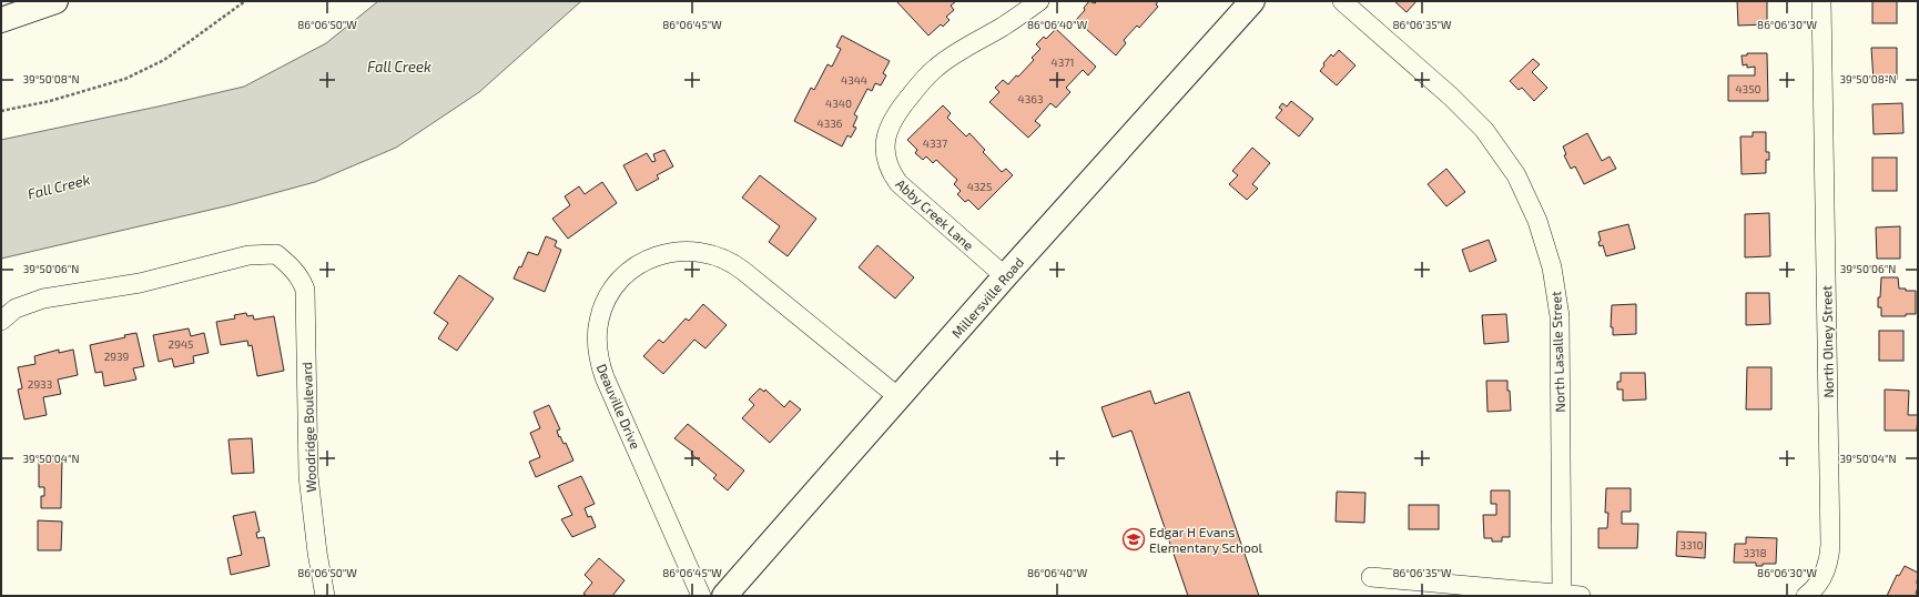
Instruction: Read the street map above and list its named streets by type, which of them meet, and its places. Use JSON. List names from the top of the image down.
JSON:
{
  "streets": {
    "street": [
      "Abby Creek Lane",
      "Millersville Road",
      "North Olney Street",
      "North Lasalle Street",
      "Deauville Drive",
      "Woodridge Boulevard"
    ]
  },
  "crossings": [
    ["Abby Creek Lane", "Millersville Road"],
    ["Millersville Road", "Deauville Drive"]
  ],
  "water": ["Fall Creek"],
  "places": {
    "school or university": ["Edgar H Evans Elementary School"]
  },
  "house_numbers": [
    "4371",
    "4344",
    "4350",
    "4363",
    "4340",
    "4336",
    "4337",
    "4325",
    "2945",
    "2939",
    "2933",
    "3310",
    "3318"
  ],
  "coordinates": [
    "86°06'50\"W",
    "86°06'45\"W",
    "86°06'40\"W",
    "86°06'35\"W",
    "86°06'30\"W",
    "39°50'08\"N",
    "39°50'06\"N",
    "39°50'04\"N"
  ]
}
